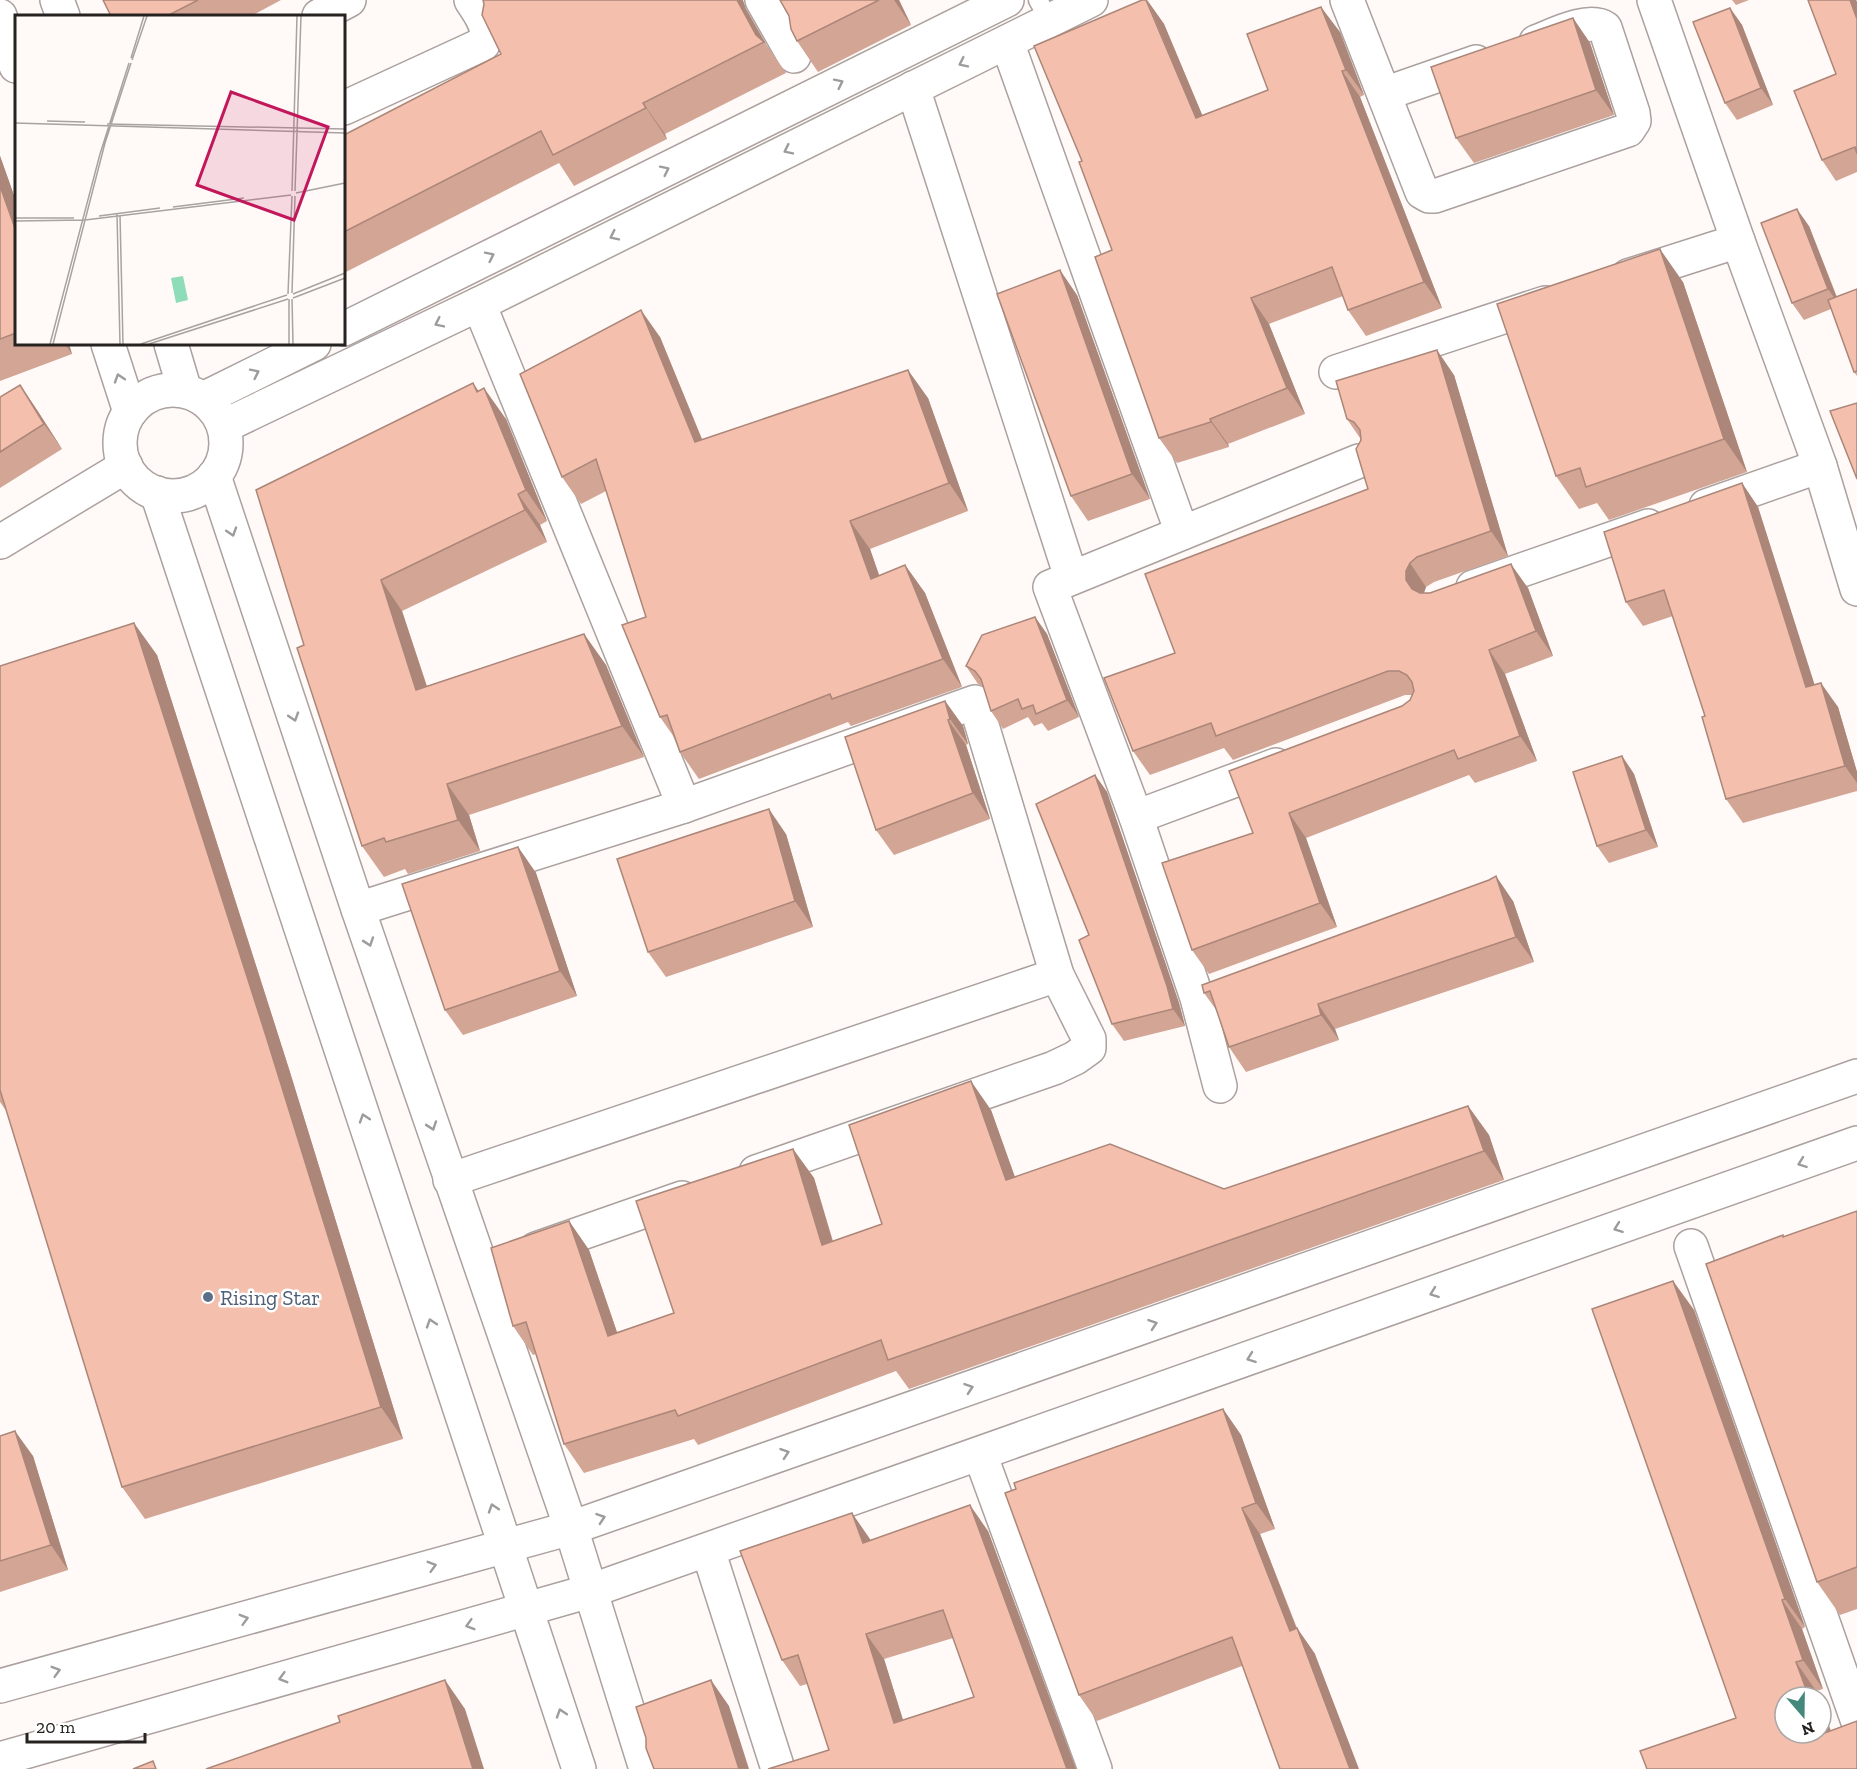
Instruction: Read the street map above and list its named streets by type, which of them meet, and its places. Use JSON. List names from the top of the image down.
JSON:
{
  "places": ["Rising Star"],
  "scale_bar": "20 m",
  "north": "bottom"
}
